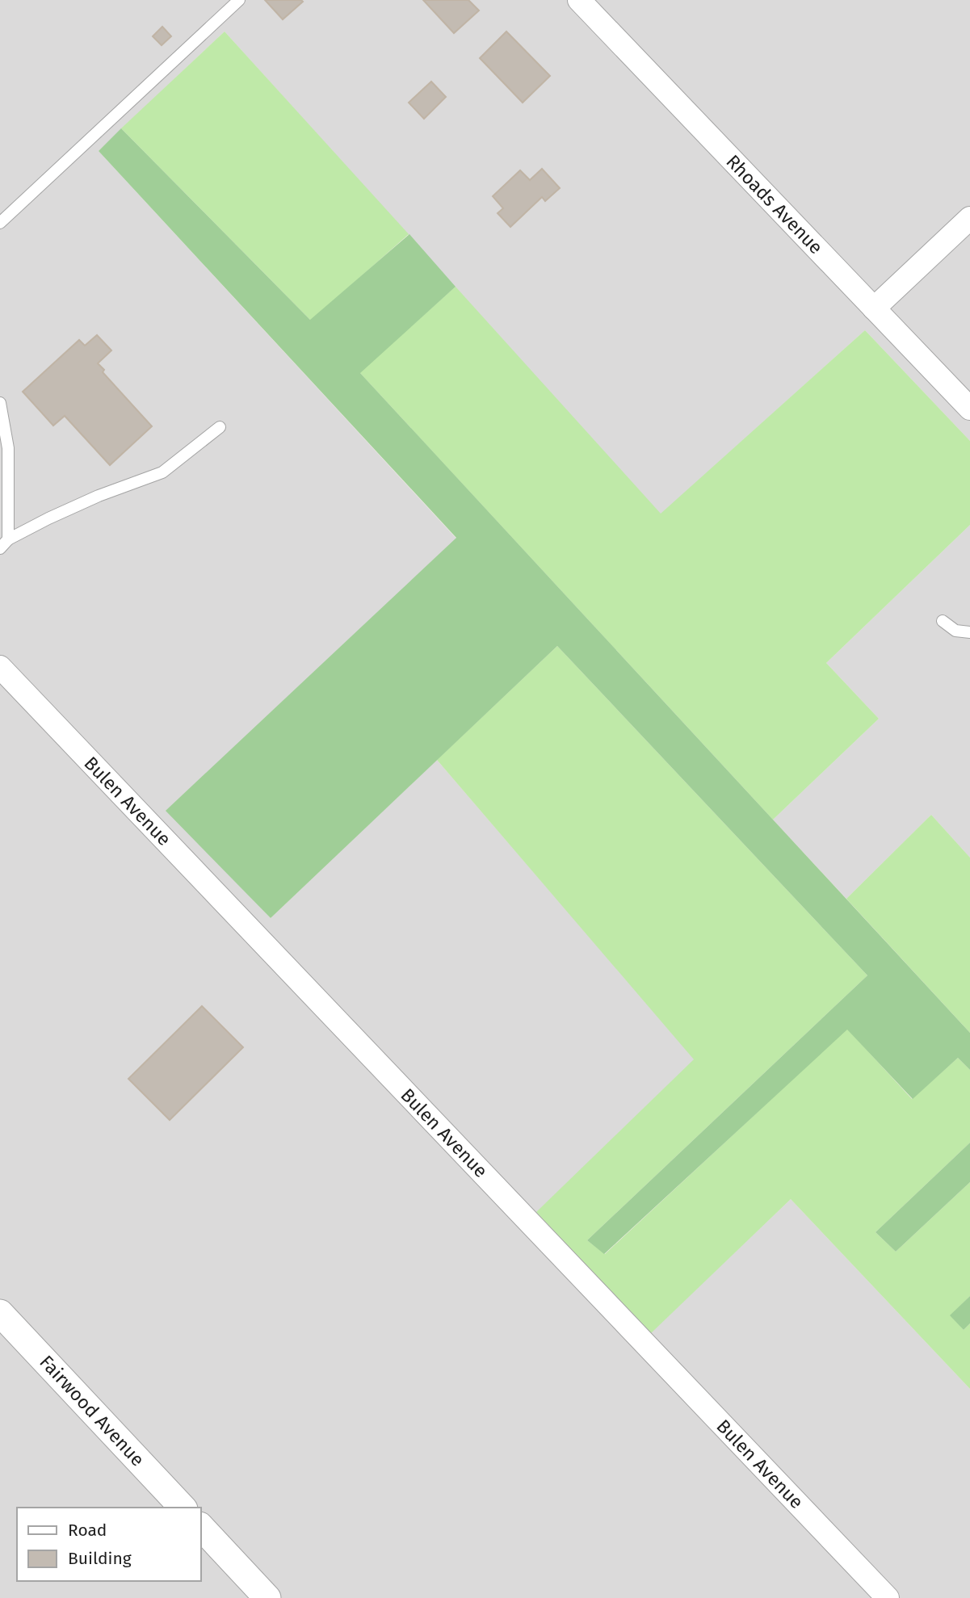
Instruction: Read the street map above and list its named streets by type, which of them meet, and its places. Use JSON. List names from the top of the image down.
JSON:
{
  "streets": {
    "street": ["Rhoads Avenue", "Bulen Avenue", "Fairwood Avenue"]
  },
  "legend": ["Road", "Building"]
}
